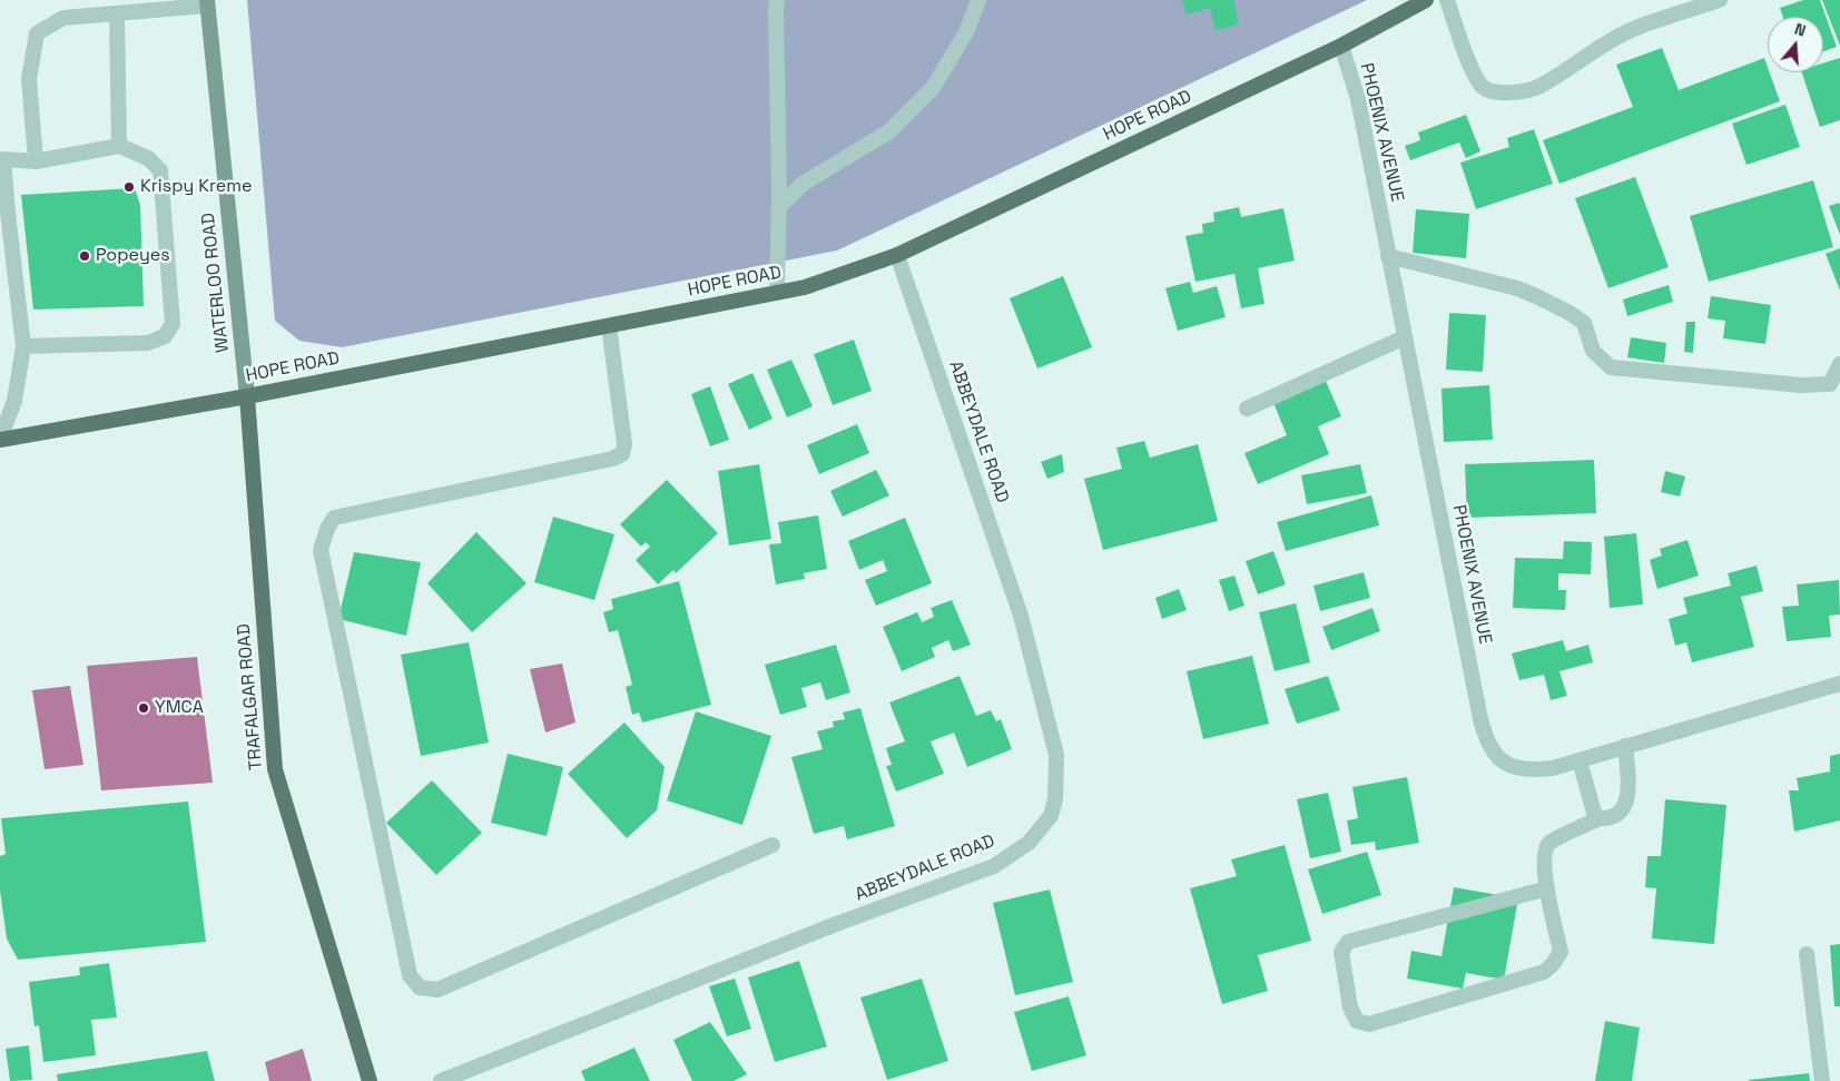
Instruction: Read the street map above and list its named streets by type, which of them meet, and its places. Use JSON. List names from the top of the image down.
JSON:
{
  "streets": {
    "main road": ["HOPE ROAD", "WATERLOO ROAD", "TRAFALGAR ROAD"],
    "street": ["PHOENIX AVENUE", "ABBEYDALE ROAD"]
  },
  "crossings": [
    ["HOPE ROAD", "PHOENIX AVENUE"],
    ["HOPE ROAD", "WATERLOO ROAD"],
    ["HOPE ROAD", "ABBEYDALE ROAD"],
    ["HOPE ROAD", "TRAFALGAR ROAD"],
    ["WATERLOO ROAD", "TRAFALGAR ROAD"]
  ],
  "places": ["Krispy Kreme", "Popeyes", "YMCA"],
  "north": "top"
}
